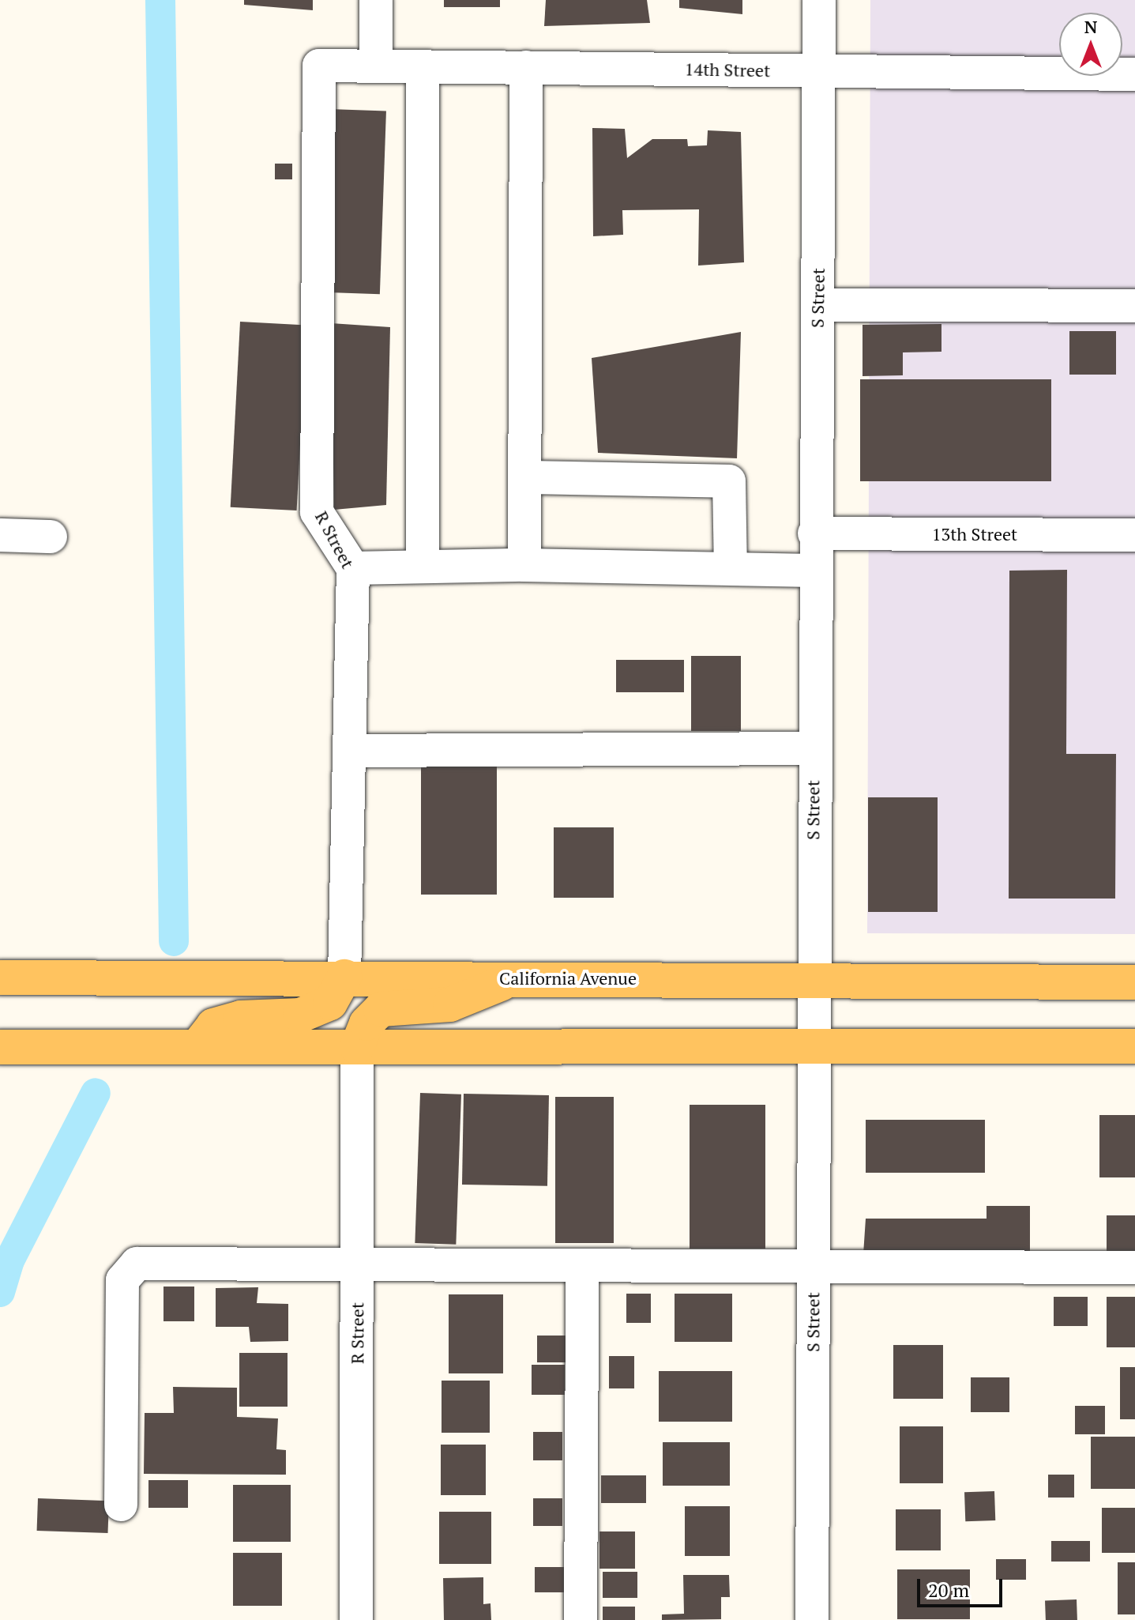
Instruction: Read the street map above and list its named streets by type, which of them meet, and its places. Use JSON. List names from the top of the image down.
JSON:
{
  "streets": {
    "main road": ["California Avenue"],
    "street": [
      "14th Street",
      "S Street",
      "13th Street",
      "R Street"
    ]
  },
  "crossings": [
    ["14th Street", "S Street"],
    ["14th Street", "R Street"],
    ["S Street", "13th Street"],
    ["S Street", "California Avenue"],
    ["R Street", "California Avenue"]
  ],
  "scale_bar": "20 m",
  "north": "top"
}
